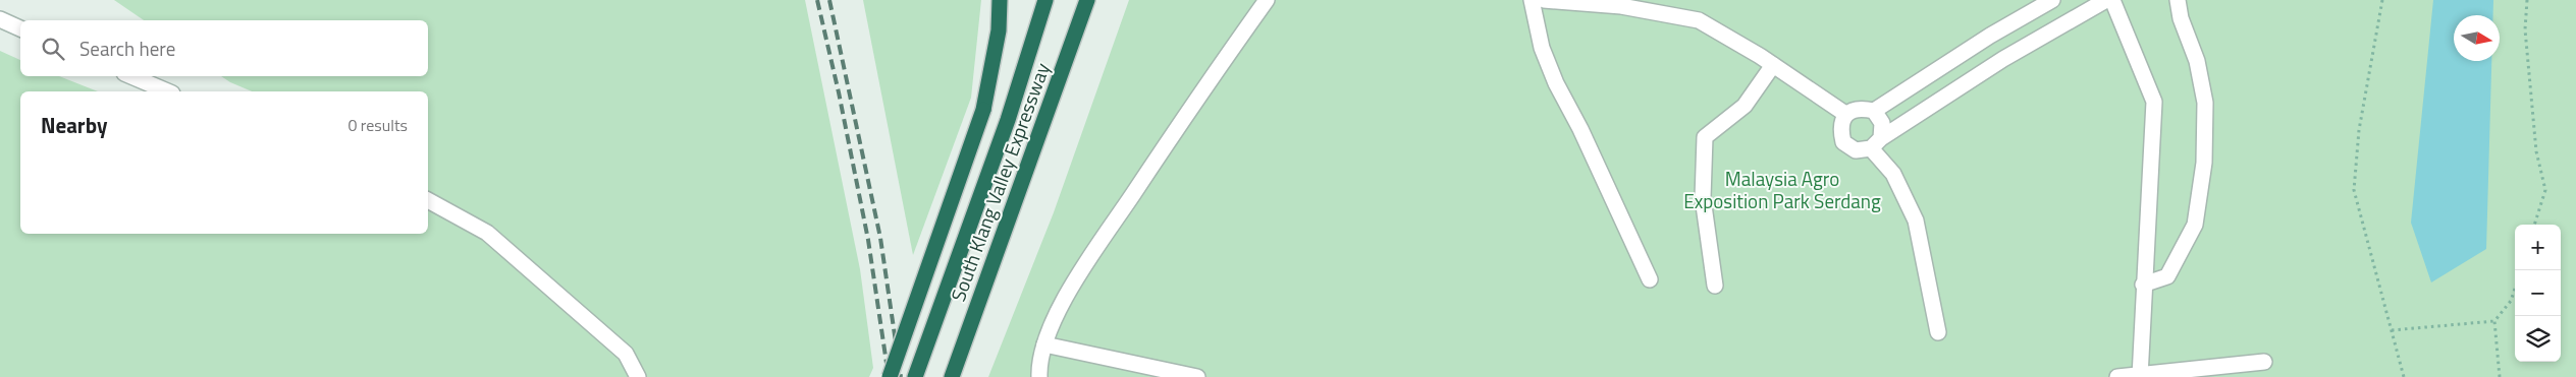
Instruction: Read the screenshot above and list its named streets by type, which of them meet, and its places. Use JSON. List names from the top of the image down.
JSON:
{
  "streets": {
    "highway": ["South Klang Valley Expressway"]
  },
  "parks": ["Malaysia Agro Exposition Park Serdang"],
  "north": "right",
  "page": {
    "search": "Search here",
    "heading": ["Nearby", "0 results"],
    "map_buttons": ["+", "−"]
  }
}
